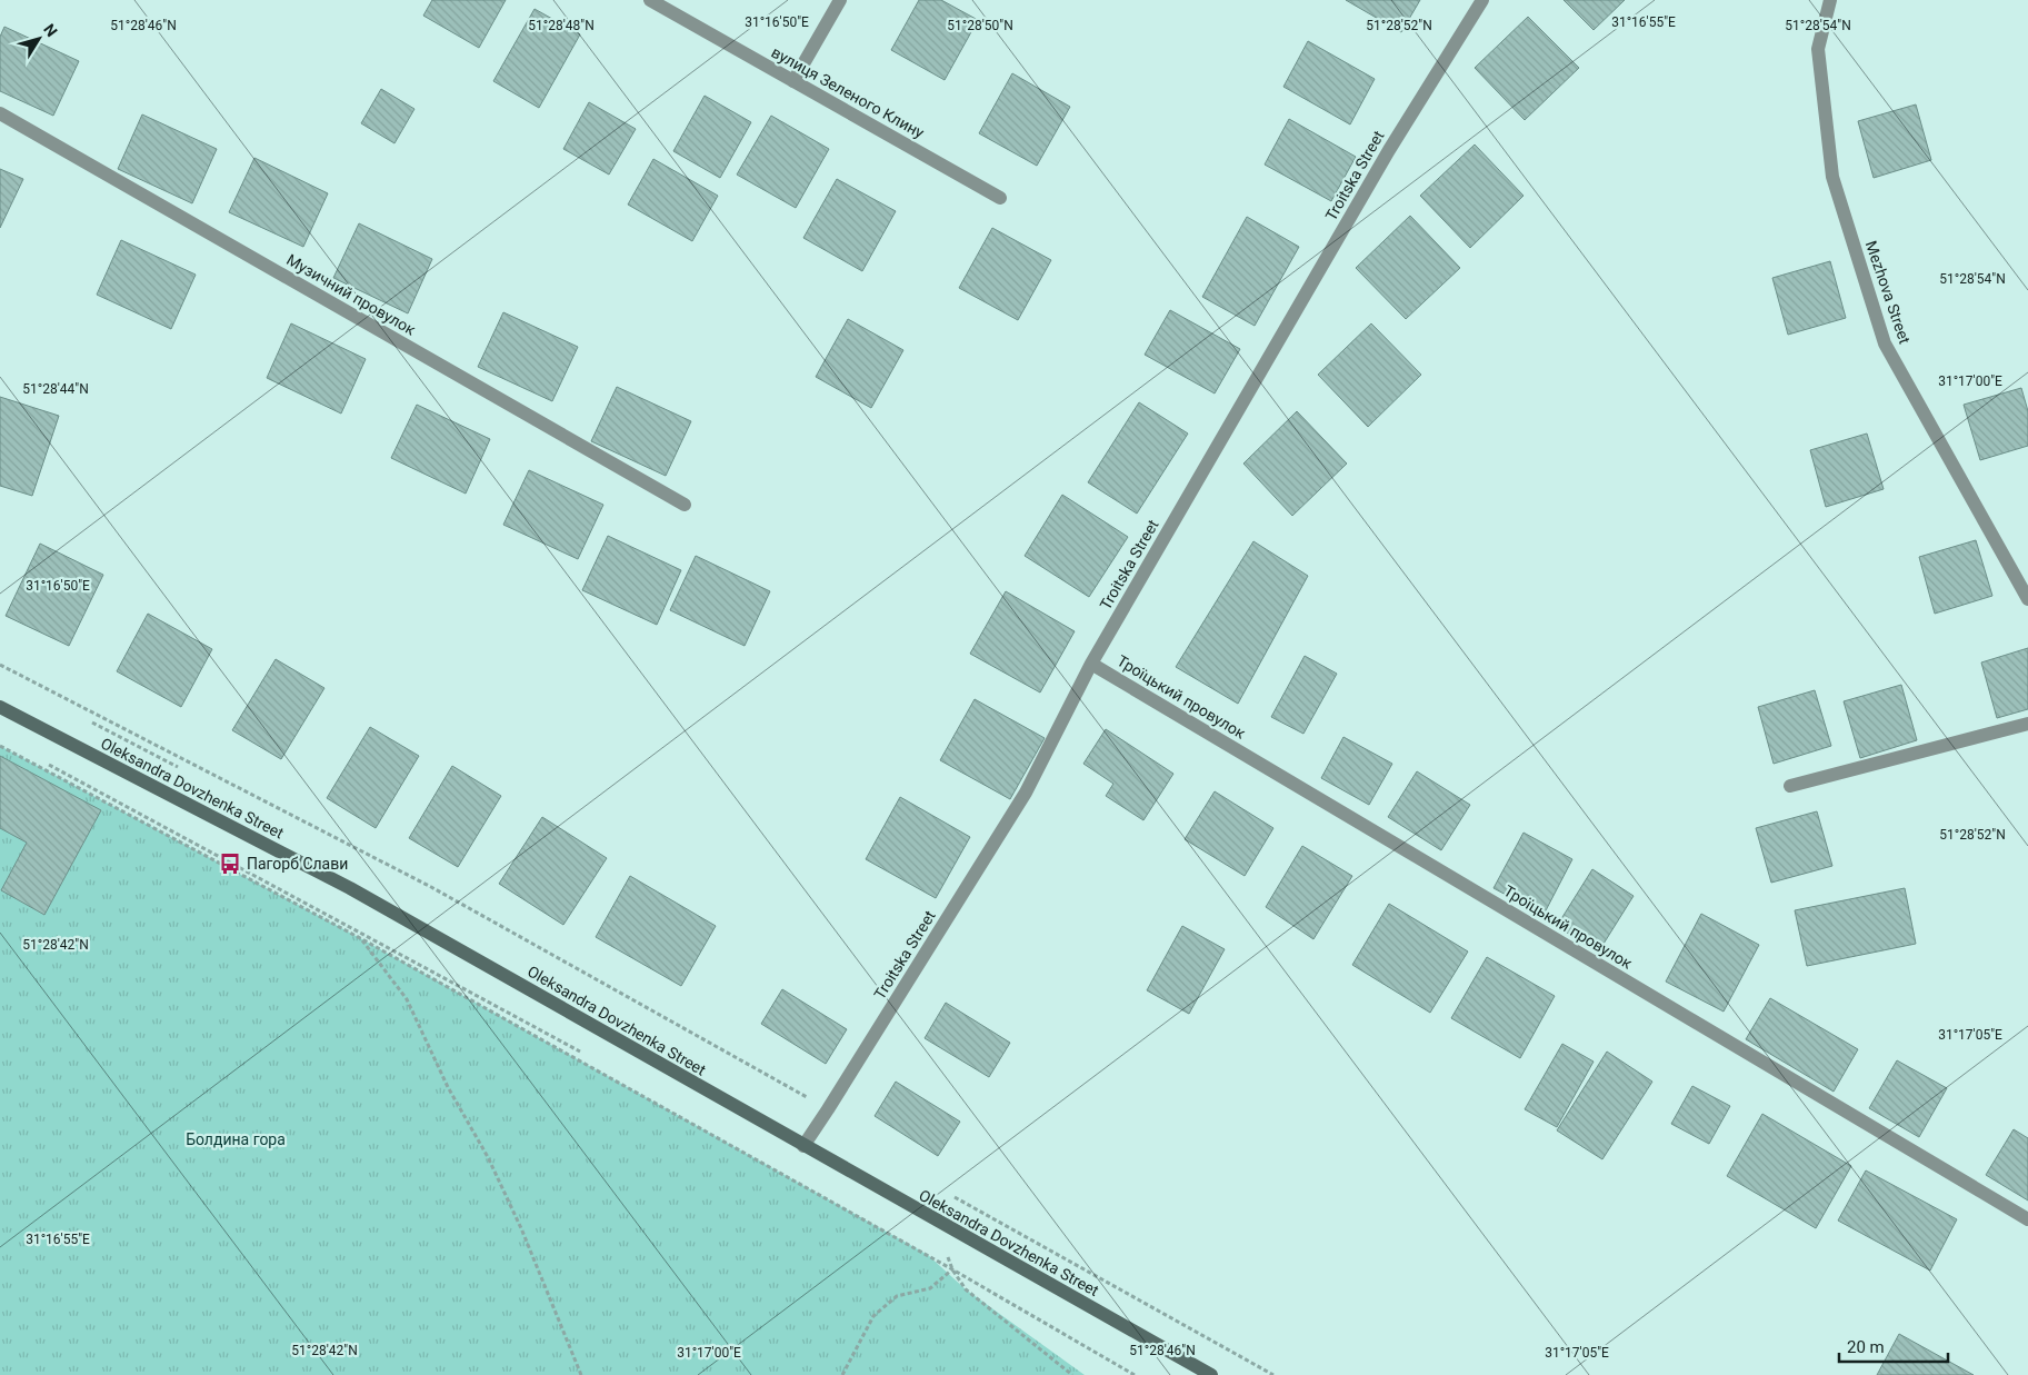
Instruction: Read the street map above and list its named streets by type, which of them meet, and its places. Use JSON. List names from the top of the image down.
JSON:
{
  "streets": {
    "main road": ["Oleksandra Dovzhenka Street"],
    "street": [
      "вулиця Зеленого Клину",
      "Troitska Street",
      "Mezhova Street",
      "Музичний провулок",
      "Троїцький провулок"
    ]
  },
  "crossings": [
    ["Troitska Street", "Троїцький провулок"],
    ["Troitska Street", "Oleksandra Dovzhenka Street"]
  ],
  "parks": ["Болдина гора"],
  "places": {
    "bus stop": ["Пагорб Слави"]
  },
  "scale_bar": "20 m",
  "north": "top right",
  "coordinates": [
    "31°16'50\"E",
    "31°16'55\"E",
    "51°28'46\"N",
    "51°28'48\"N",
    "51°28'50\"N",
    "51°28'52\"N",
    "51°28'54\"N",
    "31°17'00\"E",
    "51°28'44\"N",
    "51°28'42\"N",
    "31°17'05\"E"
  ]
}
